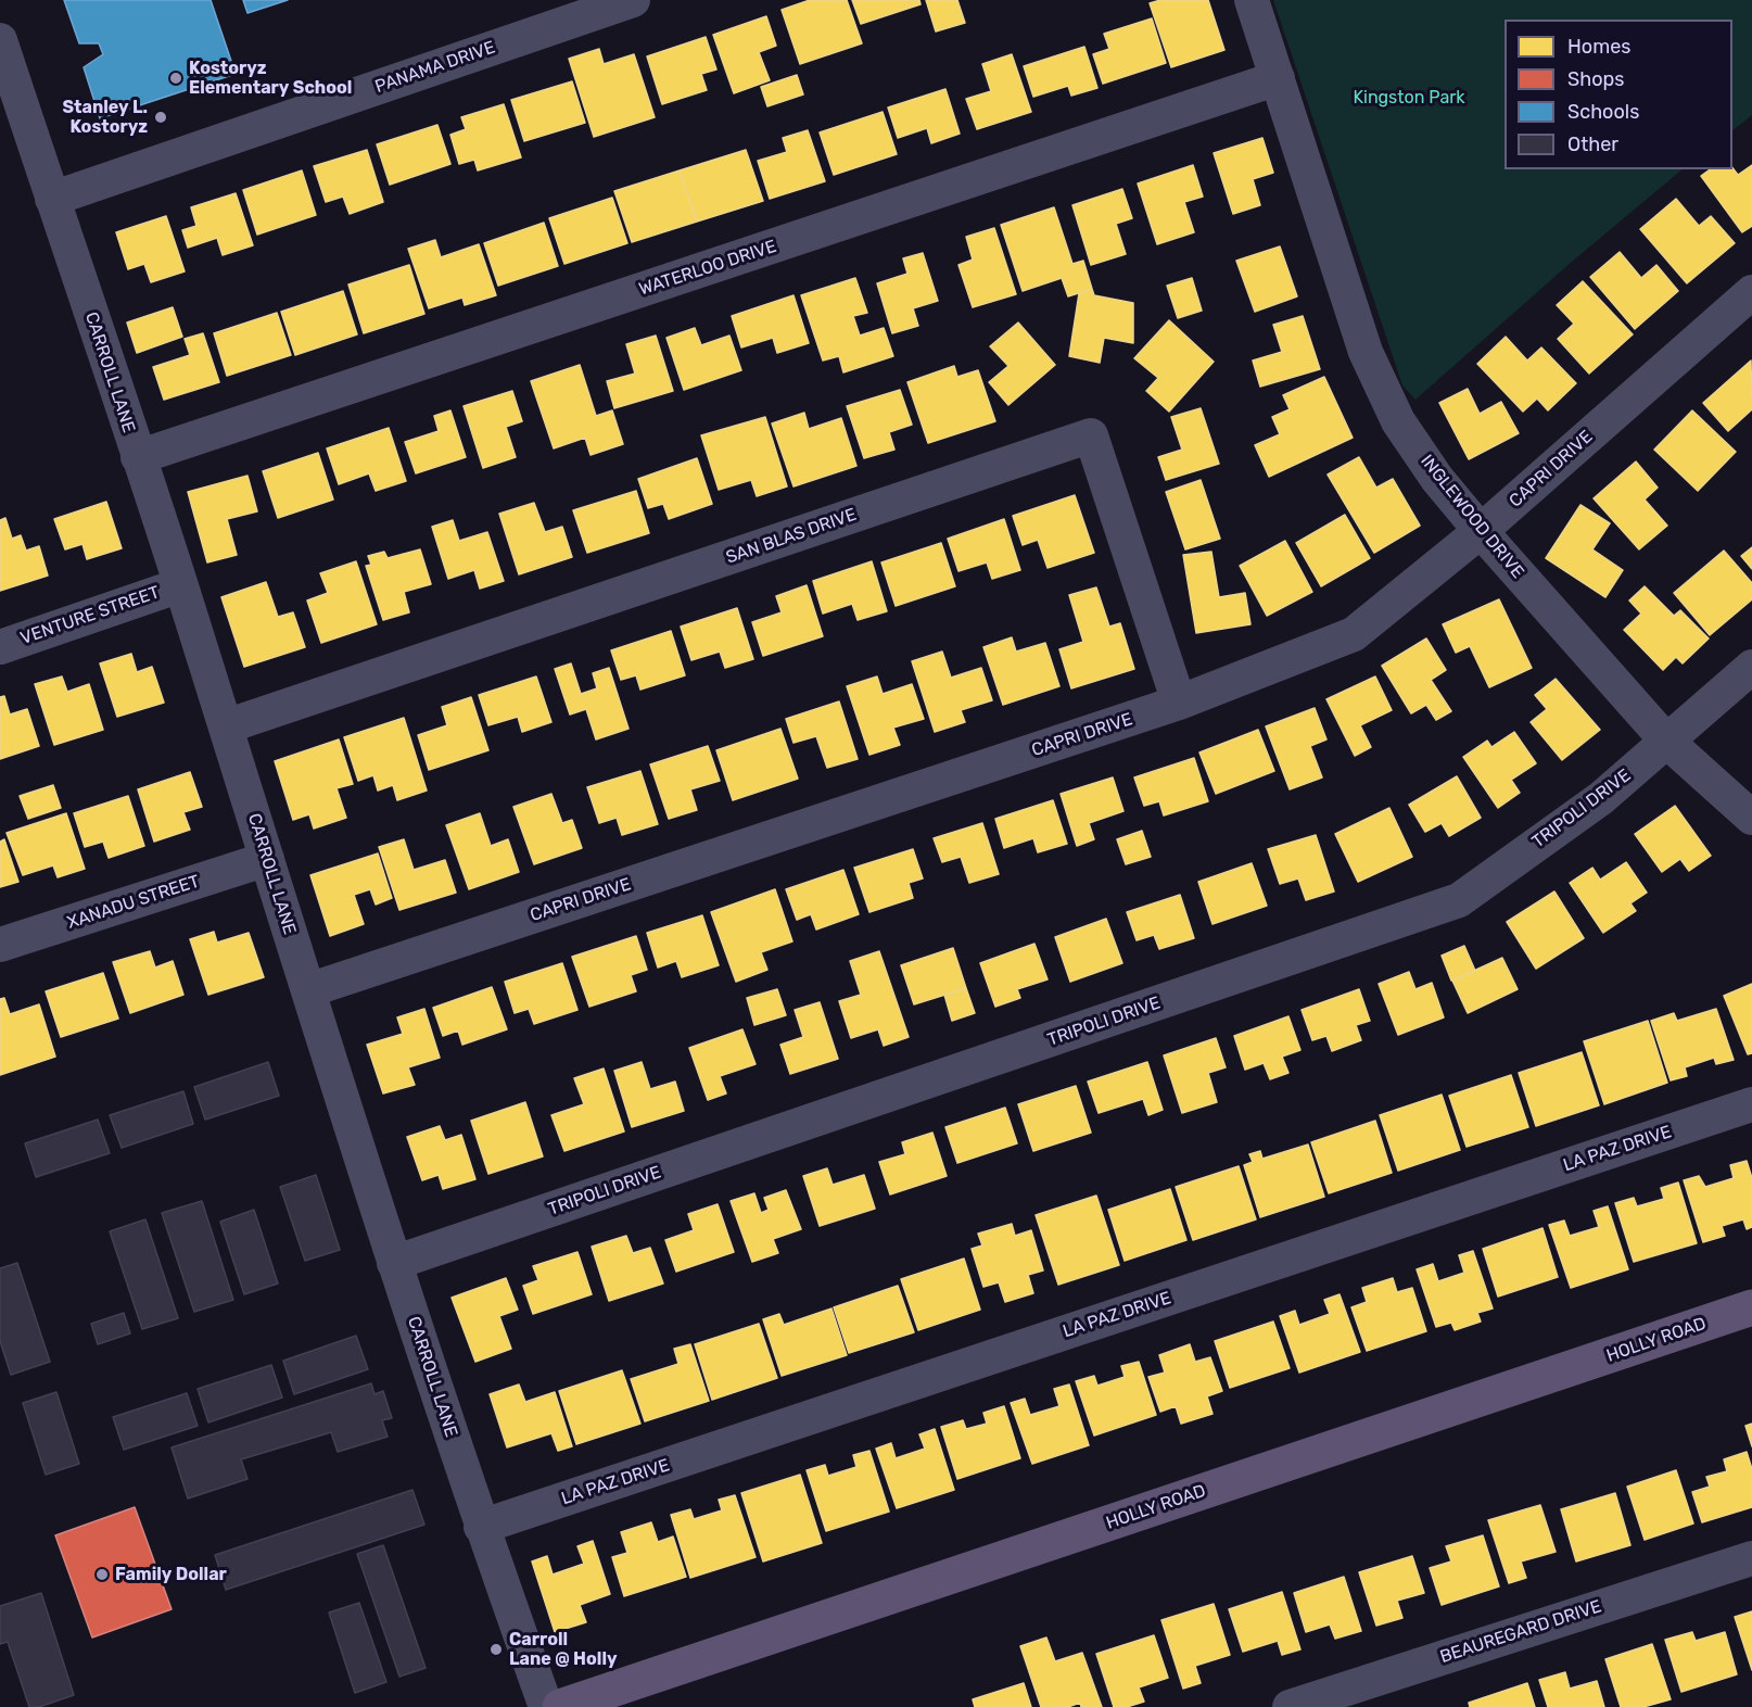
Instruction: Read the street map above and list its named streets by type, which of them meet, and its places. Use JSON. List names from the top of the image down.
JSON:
{
  "streets": {
    "main road": ["HOLLY ROAD"],
    "street": [
      "PANAMA DRIVE",
      "WATERLOO DRIVE",
      "CARROLL LANE",
      "CAPRI DRIVE",
      "INGLEWOOD DRIVE",
      "SAN BLAS DRIVE",
      "VENTURE STREET",
      "TRIPOLI DRIVE",
      "XANADU STREET",
      "LA PAZ DRIVE",
      "BEAUREGARD DRIVE"
    ]
  },
  "crossings": [
    ["PANAMA DRIVE", "CARROLL LANE"],
    ["WATERLOO DRIVE", "CARROLL LANE"],
    ["WATERLOO DRIVE", "INGLEWOOD DRIVE"],
    ["CARROLL LANE", "CAPRI DRIVE"],
    ["CARROLL LANE", "SAN BLAS DRIVE"],
    ["CARROLL LANE", "VENTURE STREET"],
    ["CARROLL LANE", "TRIPOLI DRIVE"],
    ["CARROLL LANE", "XANADU STREET"],
    ["CARROLL LANE", "LA PAZ DRIVE"],
    ["CAPRI DRIVE", "INGLEWOOD DRIVE"],
    ["CAPRI DRIVE", "SAN BLAS DRIVE"],
    ["INGLEWOOD DRIVE", "TRIPOLI DRIVE"]
  ],
  "parks": ["Kingston Park"],
  "places": [
    "Kostoryz Elementary School",
    "Stanley L. Kostoryz",
    "Family Dollar",
    "Carroll Lane @ Holly"
  ],
  "legend": [
    "Homes",
    "Shops",
    "Schools",
    "Other"
  ]
}
